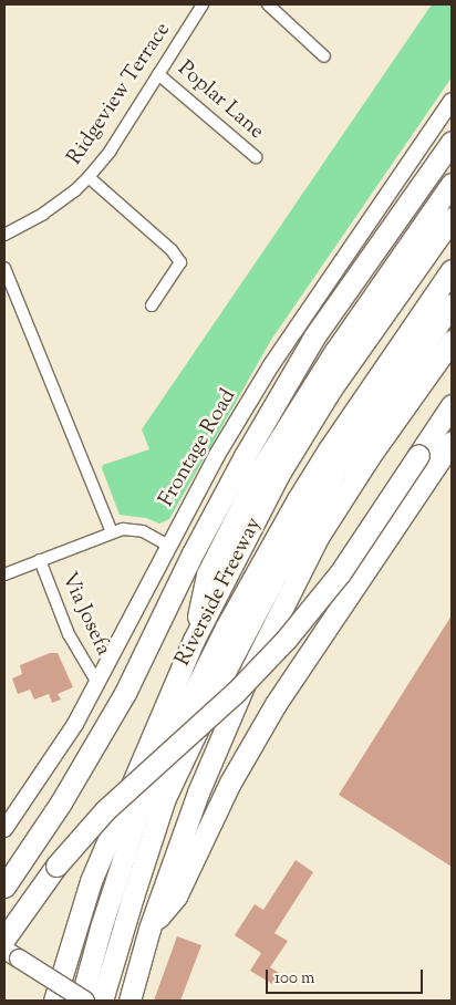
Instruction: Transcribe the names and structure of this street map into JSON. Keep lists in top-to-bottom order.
{
  "streets": {
    "highway": ["Riverside Freeway"],
    "main road": ["Frontage Road"],
    "street": ["Ridgeview Terrace", "Poplar Lane", "Via Josefa"]
  },
  "crossings": [
    ["Ridgeview Terrace", "Poplar Lane"],
    ["Frontage Road", "Via Josefa"]
  ],
  "scale_bar": "100 m"
}
